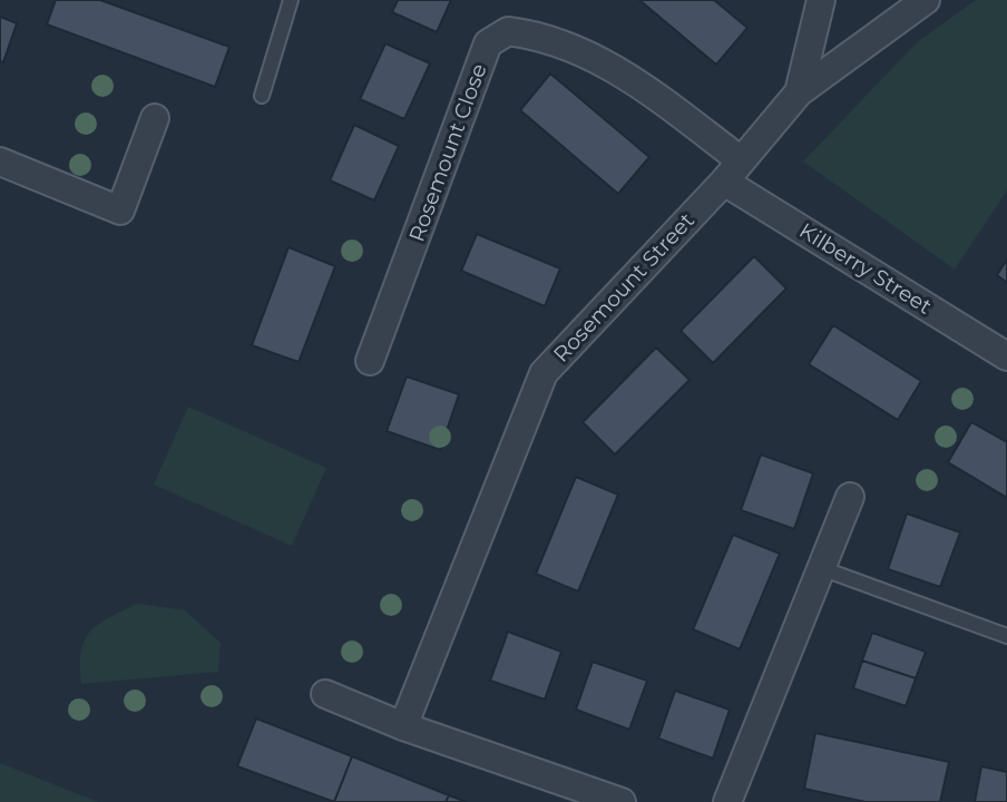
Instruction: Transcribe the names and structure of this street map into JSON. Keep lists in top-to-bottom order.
{
  "streets": {
    "street": ["Rosemount Close", "Kilberry Street", "Rosemount Street"]
  },
  "crossings": [
    ["Rosemount Close", "Kilberry Street"],
    ["Rosemount Close", "Rosemount Street"],
    ["Kilberry Street", "Rosemount Street"]
  ]
}
